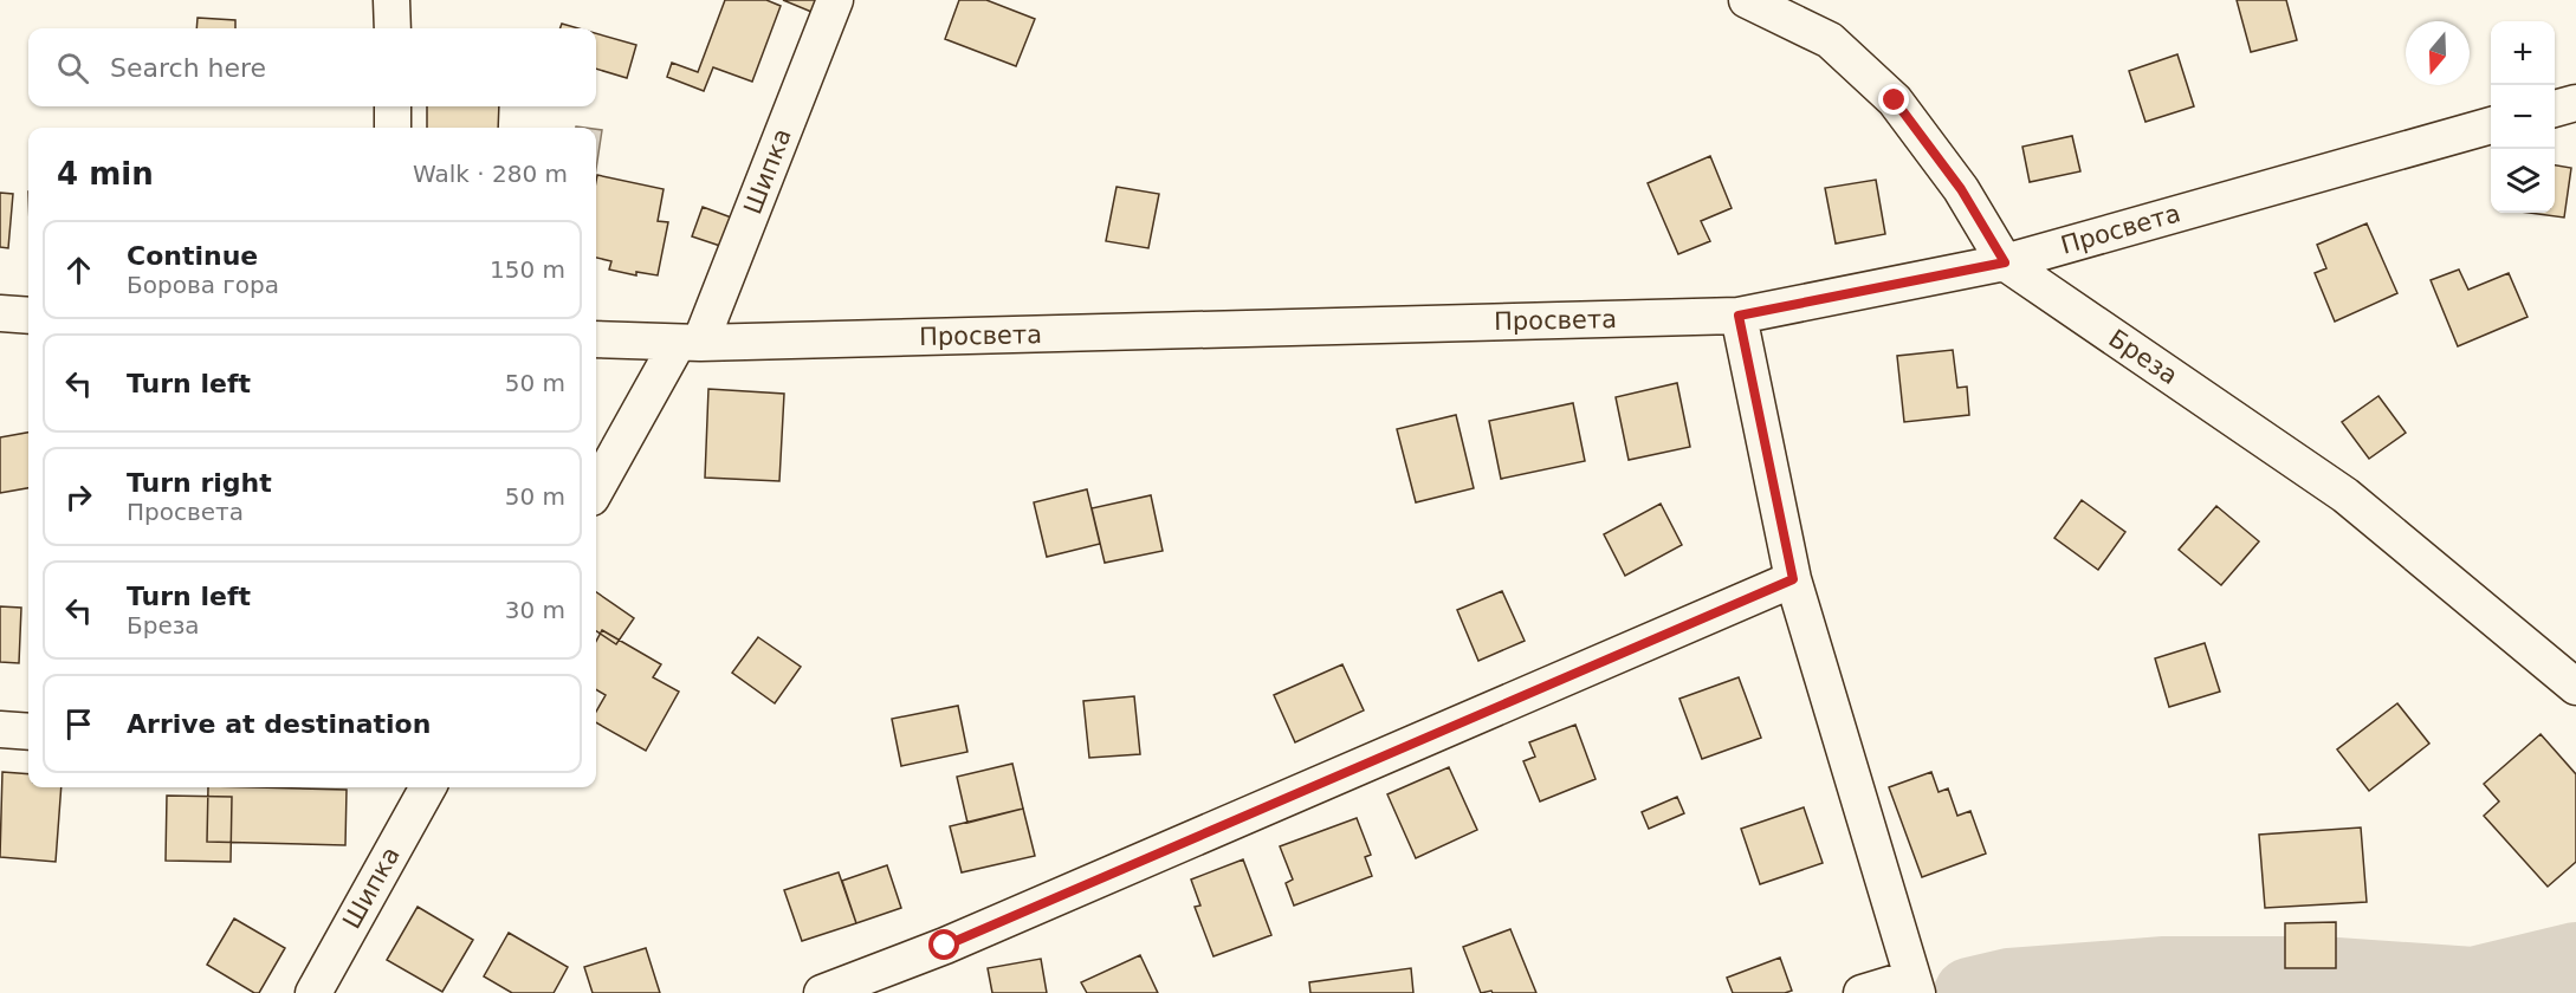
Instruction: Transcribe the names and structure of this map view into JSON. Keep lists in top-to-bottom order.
{
  "streets": {
    "street": ["Шипка", "Просвета", "Бреза"]
  },
  "crossings": [
    ["Шипка", "Просвета"],
    ["Просвета", "Бреза"]
  ],
  "north": "bottom",
  "page": {
    "map_buttons": ["+", "−"],
    "search": "Search here",
    "heading": ["4 min", "Walk · 280 m"],
    "list": [
      ["Continue", "Борова гора", "150 m"],
      ["Turn left", "50 m"],
      ["Turn right", "Просвета", "50 m"],
      ["Turn left", "Бреза", "30 m"],
      "Arrive at destination"
    ]
  }
}
